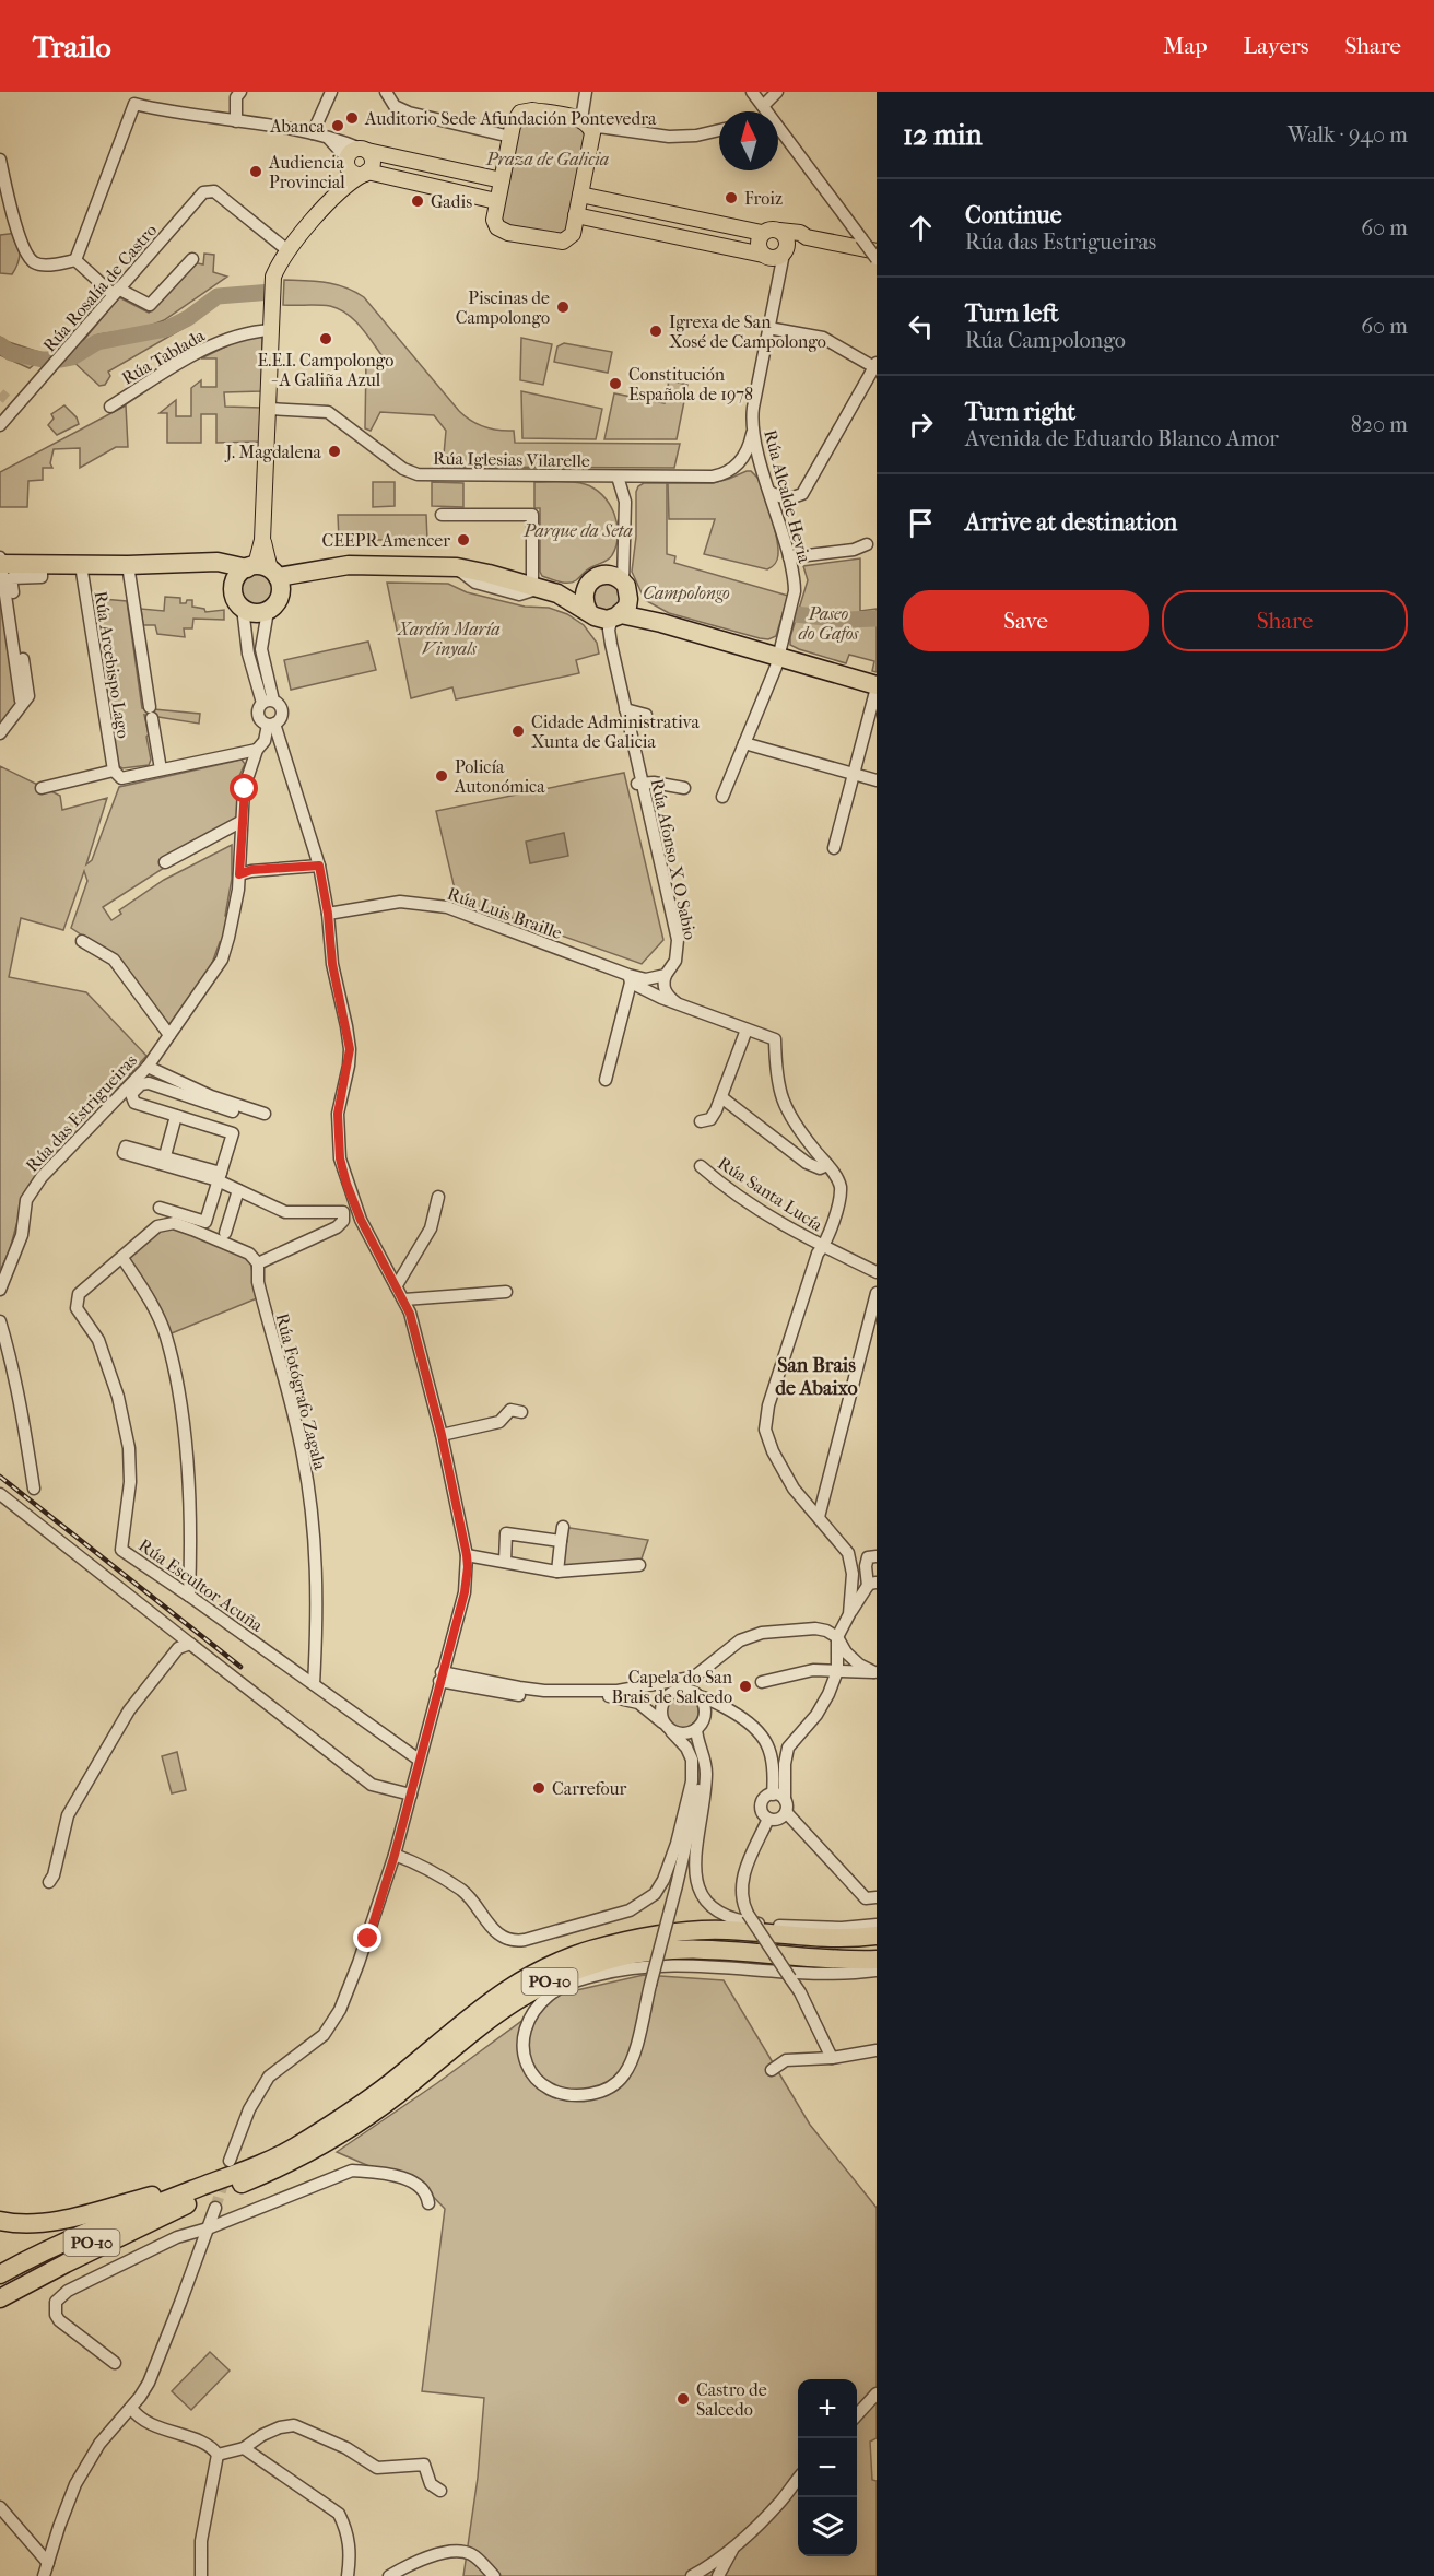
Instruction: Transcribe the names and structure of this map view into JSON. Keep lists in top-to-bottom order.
{
  "streets": {
    "highway": ["PO-10"],
    "street": [
      "Rúa Rosalía de Castro",
      "Rúa Tablada",
      "Rúa Iglesias Vilarelle",
      "Rúa Alcalde Hevia",
      "Rúa Arcebispo Lago",
      "Rúa Afonso X O Sabio",
      "Rúa Luis Braille",
      "Rúa das Estrigueiras",
      "Rúa Santa Lucía",
      "Rúa Fotógrafo Zagala",
      "Rúa Escultor Acuña"
    ]
  },
  "crossings": [
    ["Rúa Fotógrafo Zagala", "Rúa Escultor Acuña"]
  ],
  "districts": ["San Brais de Abaixo"],
  "parks": [
    "Praza de Galicia",
    "Parque da Seta",
    "Campolongo",
    "Paseo do Gafos",
    "Xardín María Vinyals"
  ],
  "places": [
    "Auditorio Sede Afundación Pontevedra",
    "Abanca",
    "Audiencia Provincial",
    "Froiz",
    "Gadis",
    "Piscinas de Campolongo",
    "Igrexa de San Xosé de Campolongo",
    "E.E.I. Campolongo - A Galiña Azul",
    "Constitución Española de 1978",
    "J. Magdalena",
    "CEEPR Amencer",
    "Cidade Administrativa Xunta de Galicia",
    "Policía Autonómica",
    "Capela do San Brais de Salcedo",
    "Carrefour",
    "Castro de Salcedo"
  ],
  "north": "top",
  "page": {
    "header": "Trailo",
    "nav": ["Map", "Layers", "Share"],
    "heading": ["12 min", "Walk · 940 m"],
    "list": [
      ["Continue", "Rúa das Estrigueiras", "60 m"],
      ["Turn left", "Rúa Campolongo", "60 m"],
      ["Turn right", "Avenida de Eduardo Blanco Amor", "820 m"],
      "Arrive at destination"
    ],
    "buttons": ["Save", "Share"],
    "map_buttons": ["+", "−"]
  }
}
